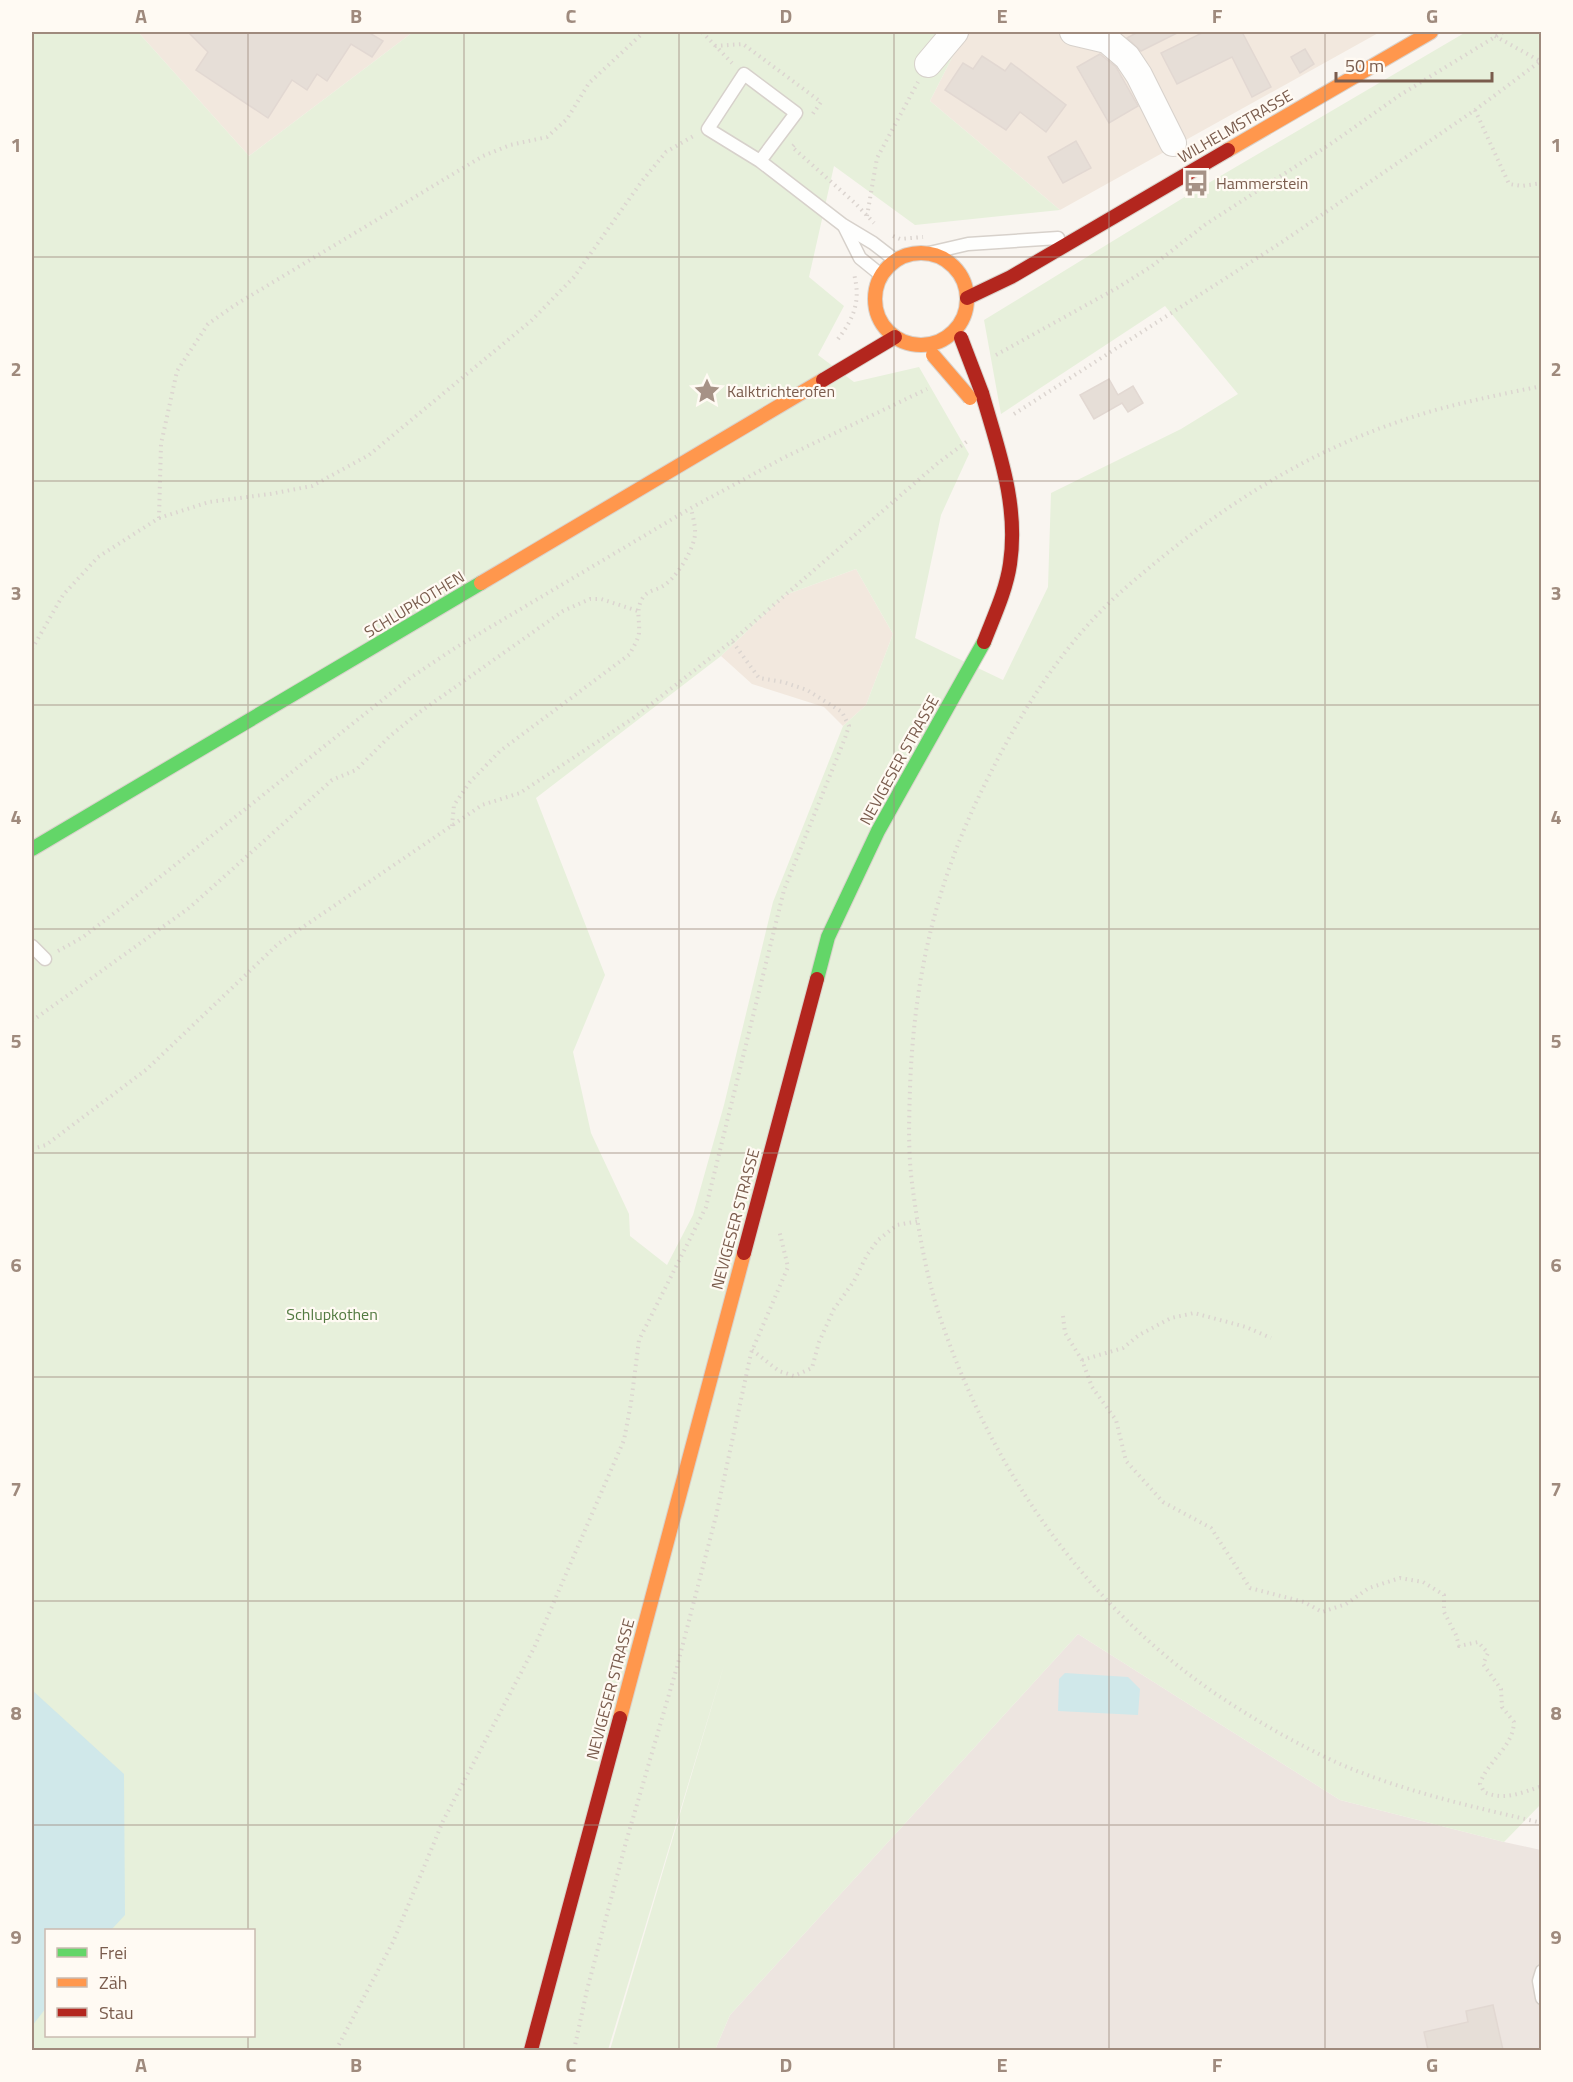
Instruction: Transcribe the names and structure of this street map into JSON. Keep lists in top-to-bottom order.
{
  "streets": {
    "main road": ["WILHELMSTRASSE", "SCHLUPKOTHEN", "NEVIGESER STRASSE"]
  },
  "crossings": [
    ["WILHELMSTRASSE", "SCHLUPKOTHEN"],
    ["WILHELMSTRASSE", "NEVIGESER STRASSE"],
    ["SCHLUPKOTHEN", "NEVIGESER STRASSE"]
  ],
  "parks": ["Schlupkothen"],
  "places": {
    "bus stop": ["Hammerstein"],
    "place": ["Kalktrichterofen"]
  },
  "legend": ["Frei", "Zäh", "Stau"],
  "scale_bar": "50 m",
  "grid": {
    "columns": [
      "A",
      "B",
      "C",
      "D",
      "E",
      "F",
      "G"
    ],
    "rows": [
      "1",
      "2",
      "3",
      "4",
      "5",
      "6",
      "7",
      "8",
      "9"
    ]
  }
}
